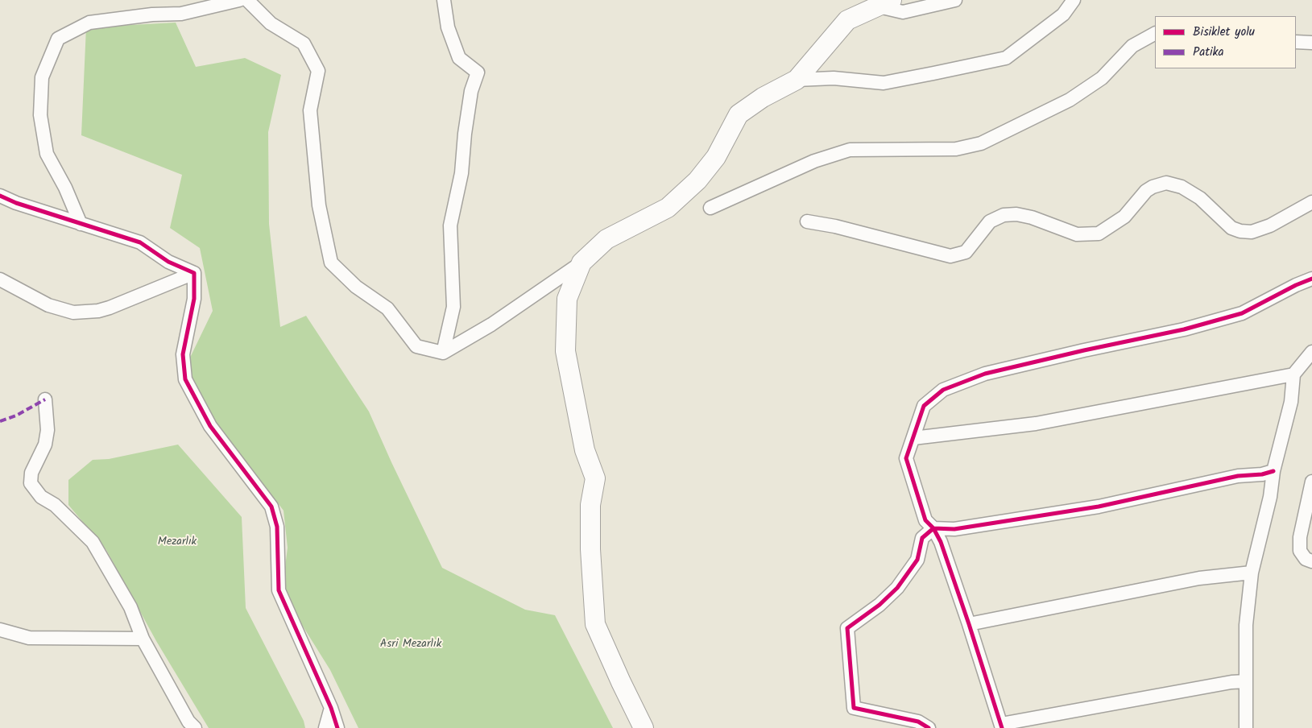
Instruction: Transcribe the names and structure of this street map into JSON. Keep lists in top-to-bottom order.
{
  "parks": ["Mezarlık", "Asri Mezarlık"],
  "legend": ["Bisiklet yolu", "Patika"]
}
